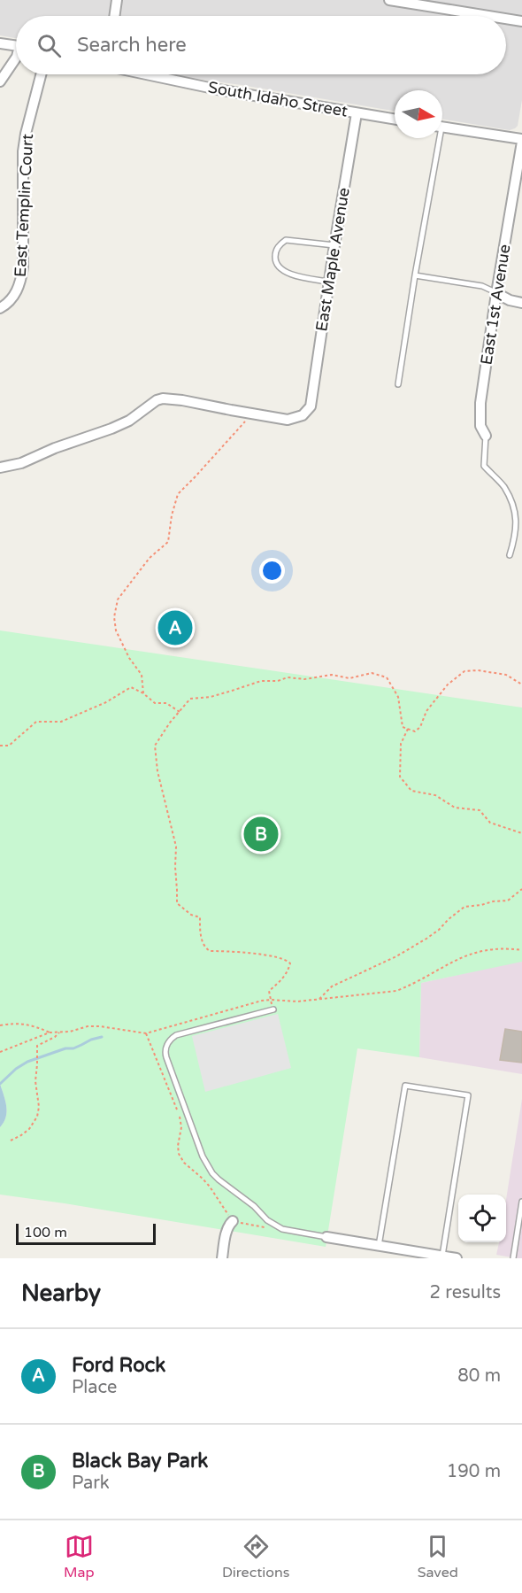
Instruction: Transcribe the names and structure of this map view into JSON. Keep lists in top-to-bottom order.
{
  "streets": {
    "street": [
      "South Idaho Street",
      "East Templin Court",
      "East Maple Avenue",
      "East 1st Avenue"
    ]
  },
  "crossings": [
    ["South Idaho Street", "East Maple Avenue"]
  ],
  "scale_bar": "100 m",
  "north": "right",
  "page": {
    "search": "Search here",
    "pins": ["A", "B"],
    "scale": "100 m",
    "heading": ["Nearby", "2 results"],
    "list": [
      {
        "mark": "A",
        "name": "Ford Rock",
        "note": "Place",
        "value": "80 m"
      },
      {
        "mark": "B",
        "name": "Black Bay Park",
        "note": "Park",
        "value": "190 m"
      }
    ],
    "nav": ["Map", "Directions", "Saved"]
  }
}
